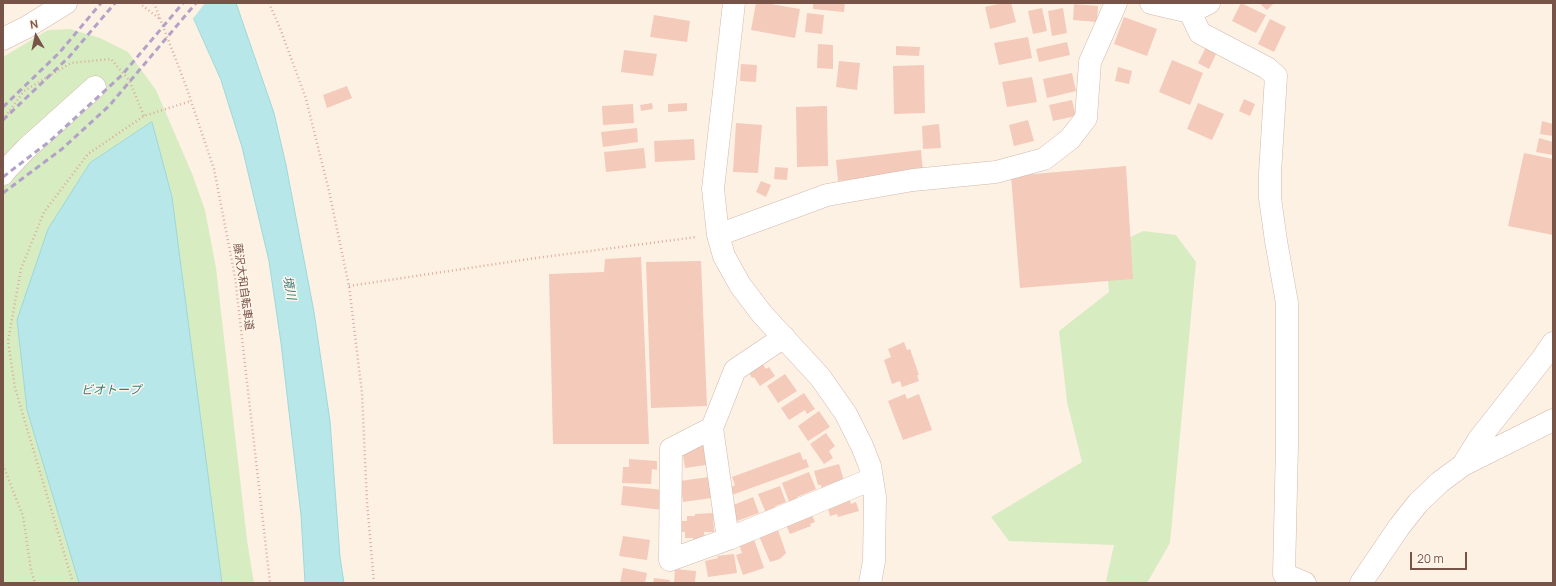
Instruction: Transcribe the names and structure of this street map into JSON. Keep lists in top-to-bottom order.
{
  "streets": {
    "path": ["藤沢大和自転車道"]
  },
  "water": ["境川", "ビオトープ"],
  "scale_bar": "20 m",
  "north": "top"
}
